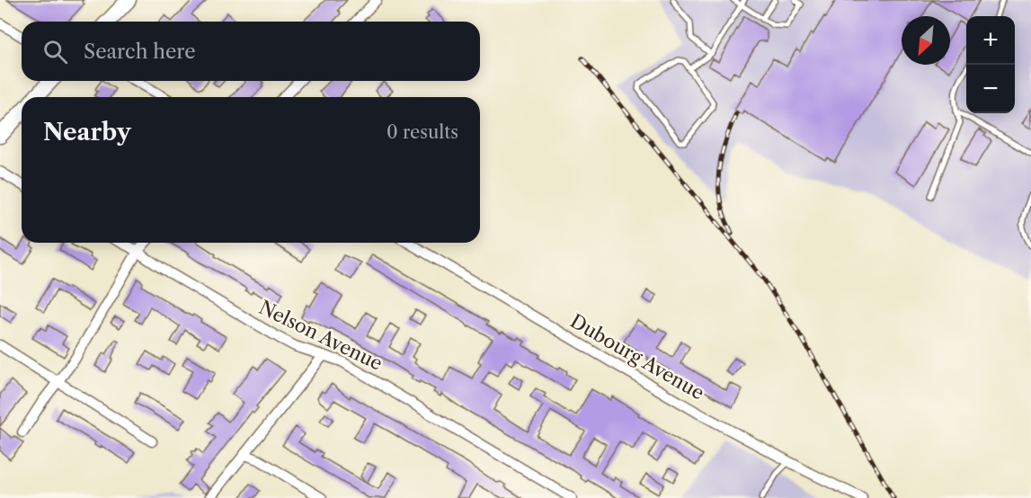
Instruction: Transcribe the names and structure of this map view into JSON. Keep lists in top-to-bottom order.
{
  "streets": {
    "street": ["Nelson Avenue", "Dubourg Avenue"]
  },
  "north": "bottom left",
  "page": {
    "map_buttons": ["+", "−"],
    "search": "Search here",
    "heading": ["Nearby", "0 results"]
  }
}
